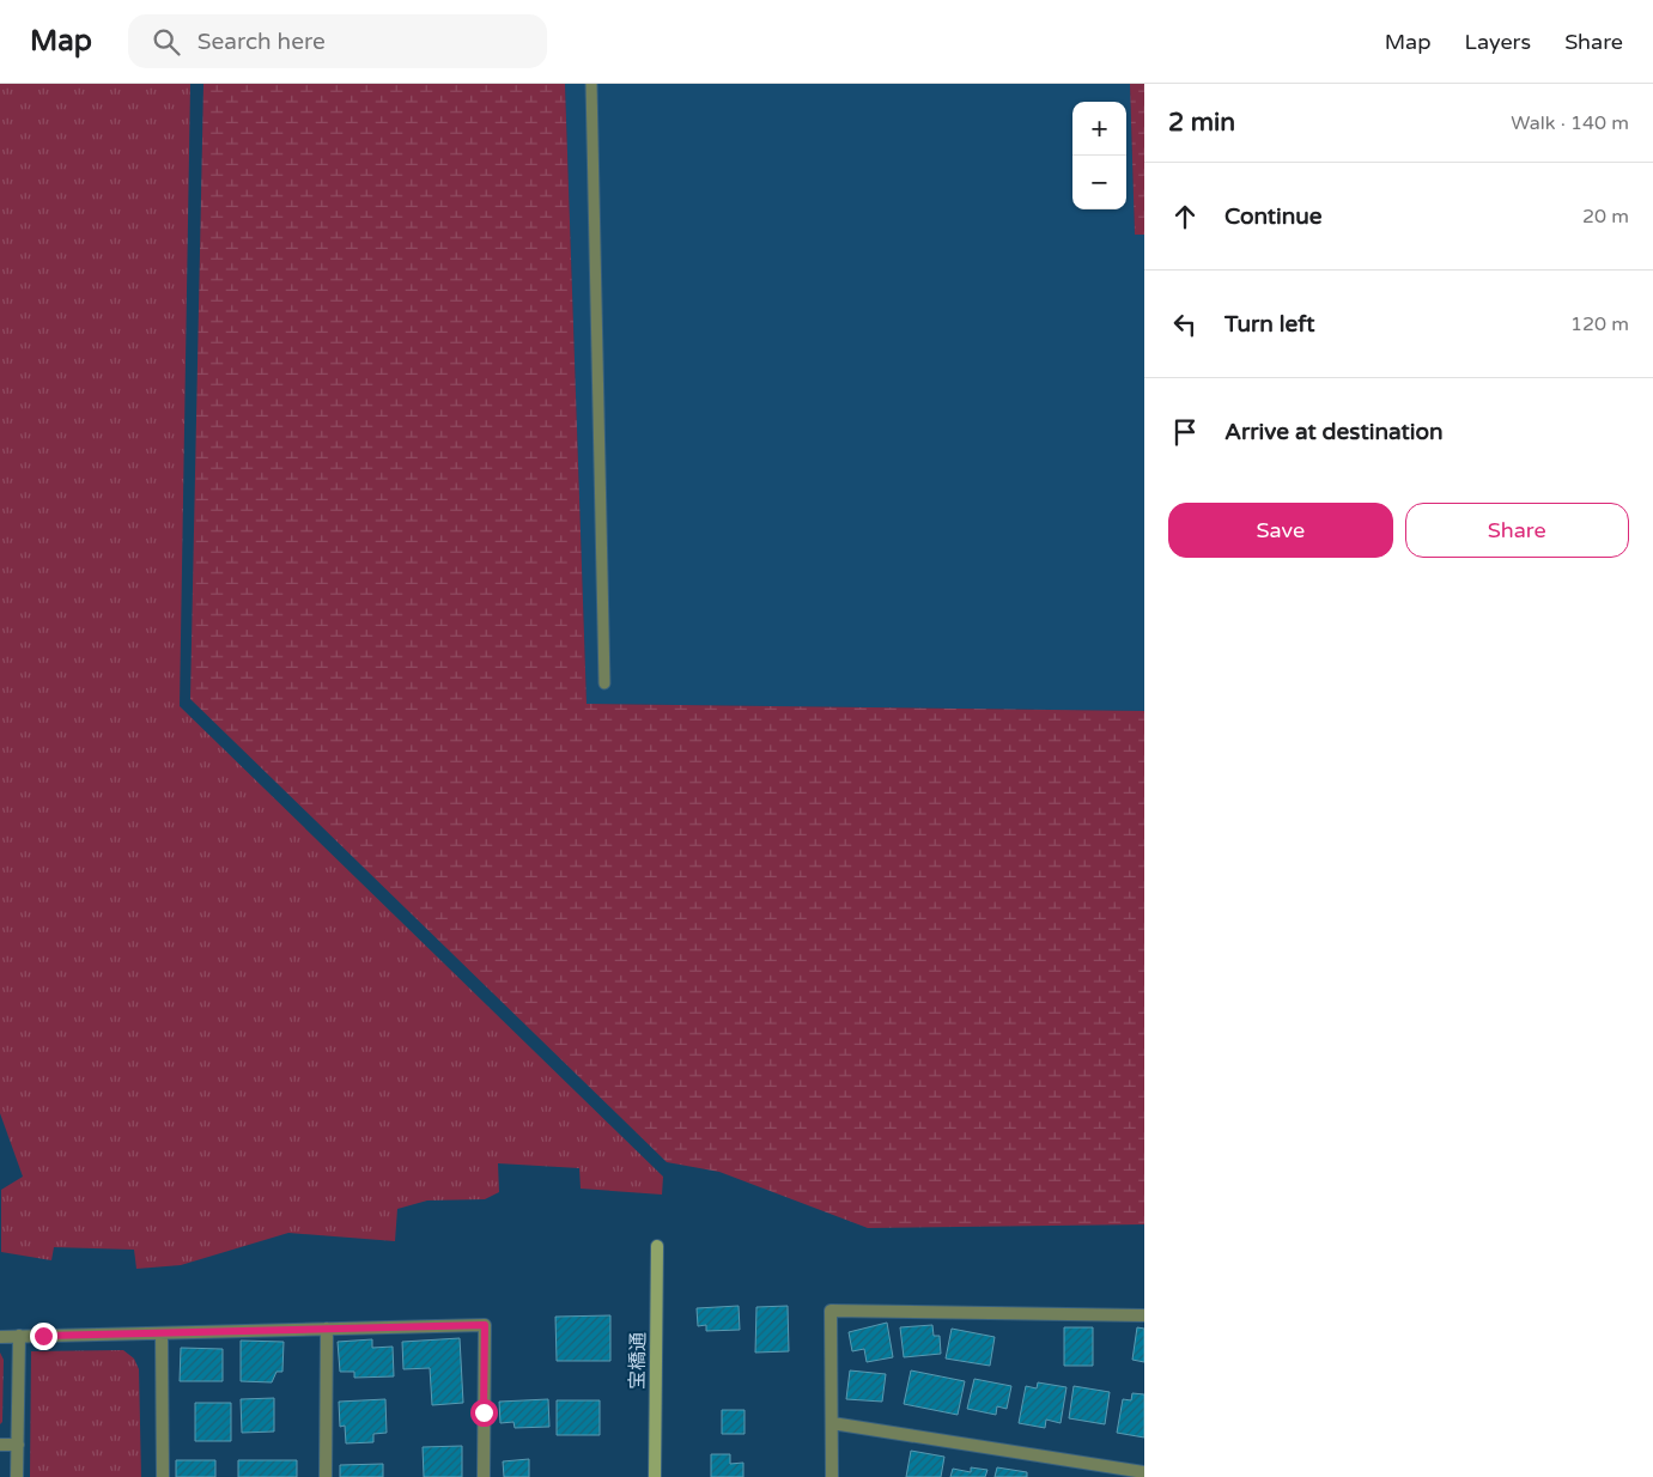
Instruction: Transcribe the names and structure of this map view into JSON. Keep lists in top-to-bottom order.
{
  "streets": {
    "street": ["宝橋通"]
  },
  "page": {
    "header": "Map",
    "search": "Search here",
    "nav": ["Map", "Layers", "Share"],
    "heading": ["2 min", "Walk · 140 m"],
    "map_buttons": ["+", "−"],
    "list": [
      ["Continue", "20 m"],
      ["Turn left", "120 m"],
      "Arrive at destination"
    ],
    "buttons": ["Save", "Share"]
  }
}
